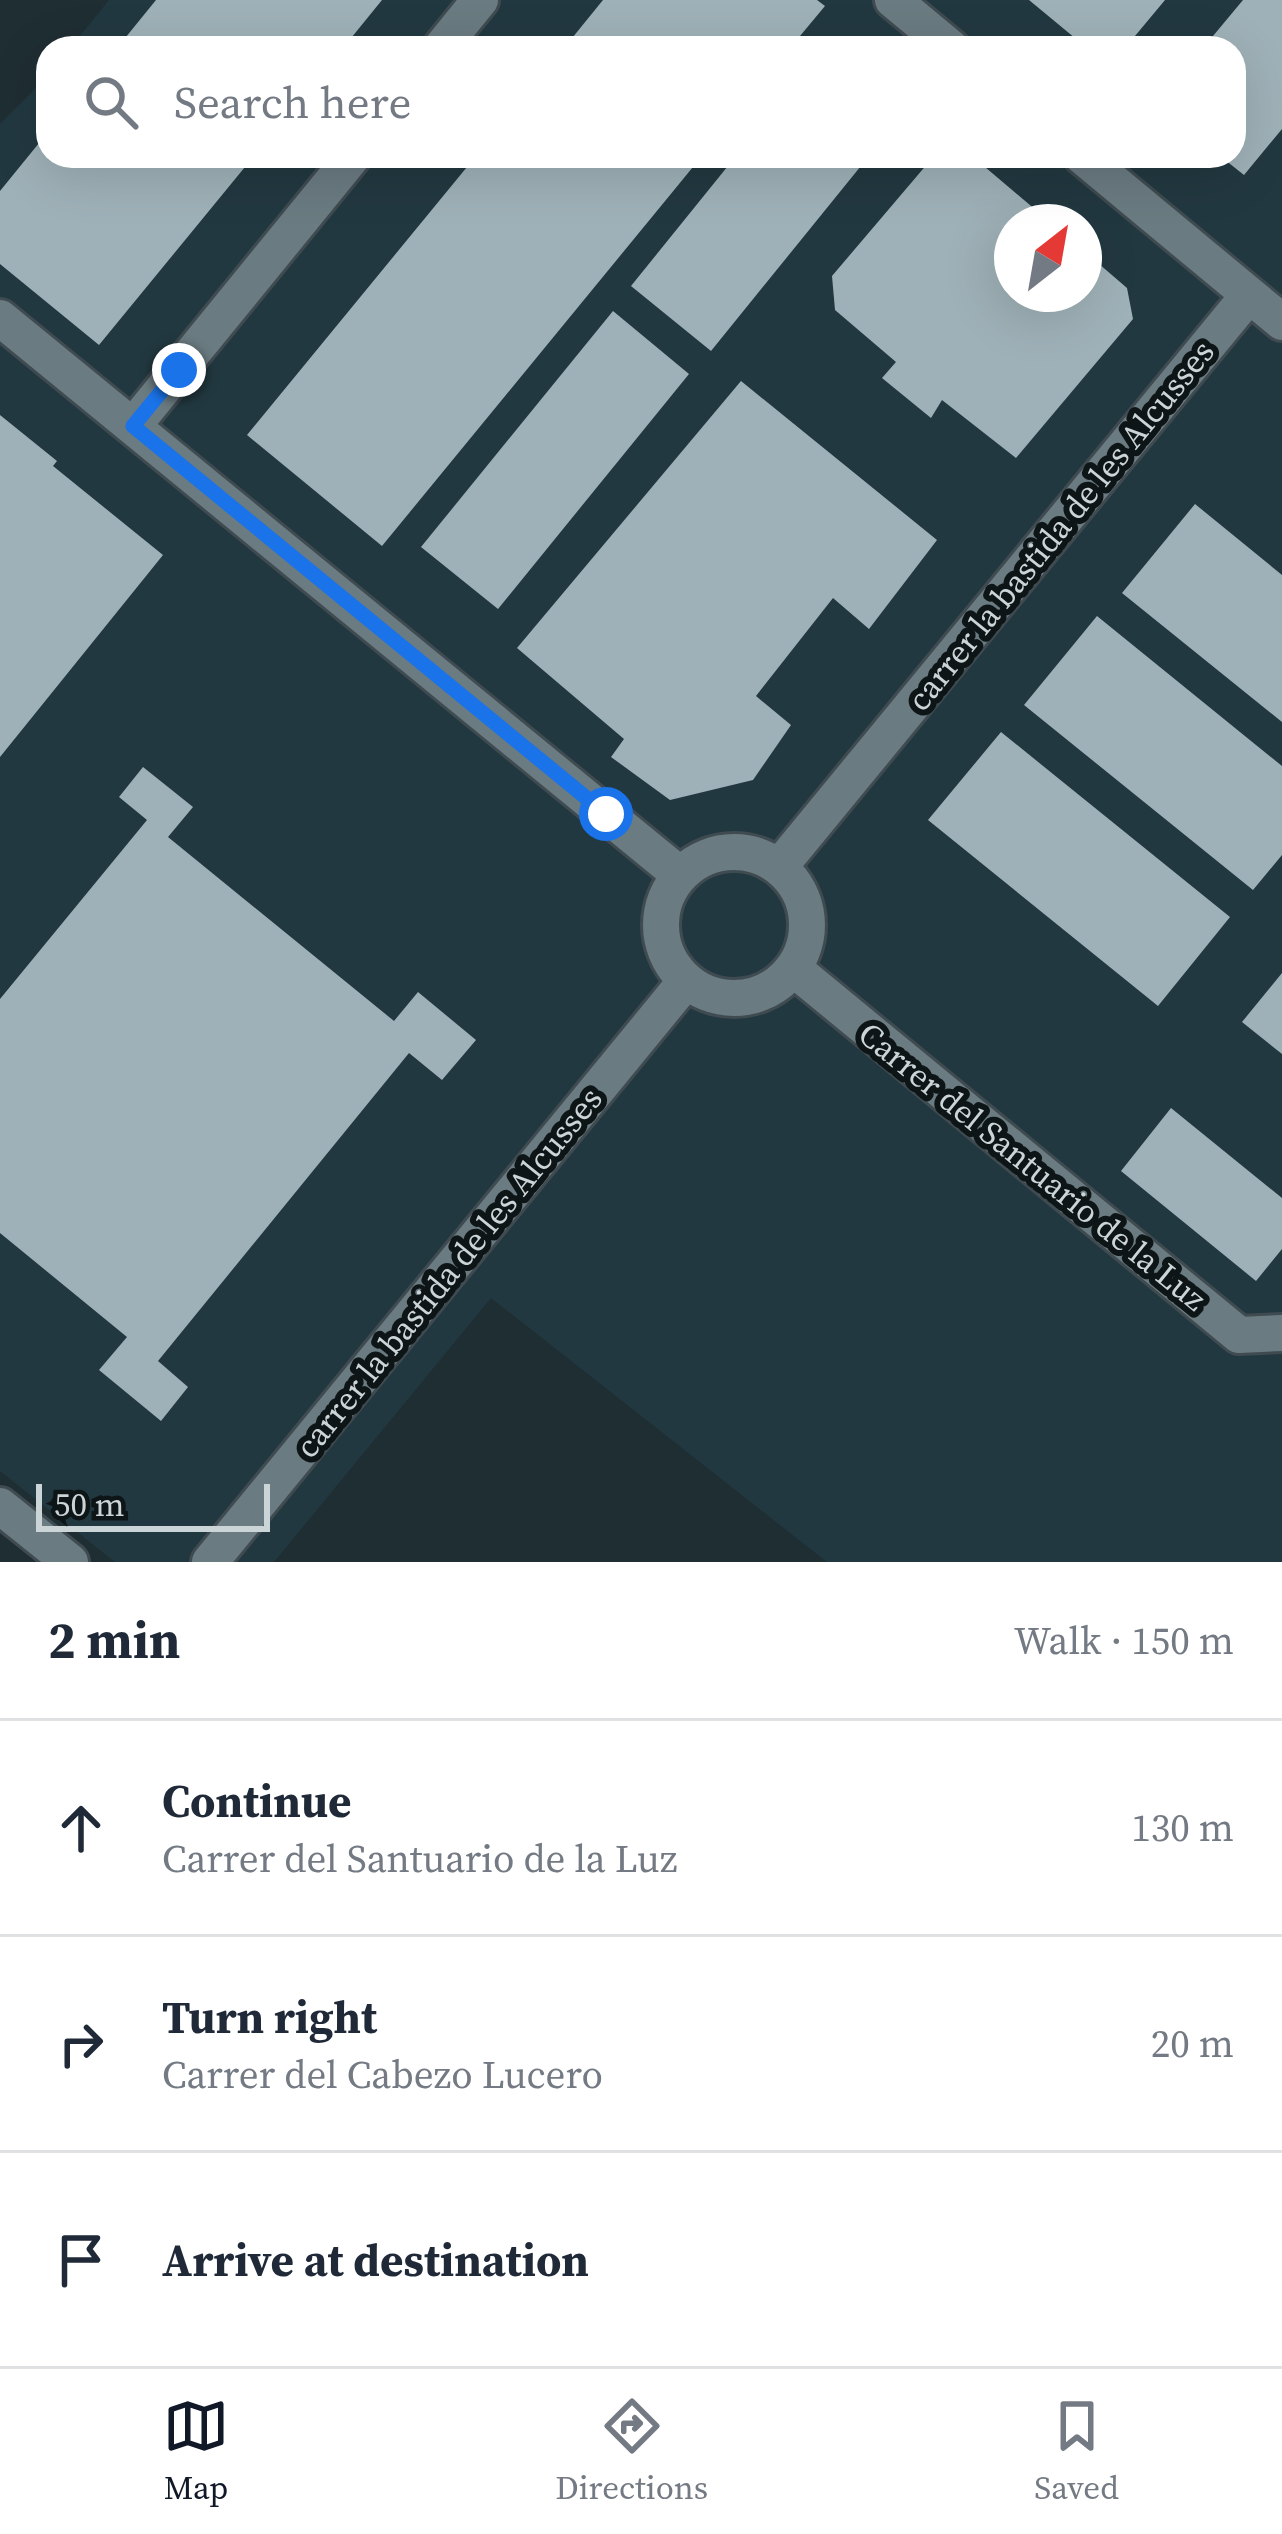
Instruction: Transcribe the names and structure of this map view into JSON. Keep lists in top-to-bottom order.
{
  "streets": {
    "street": ["carrer la bastida de les Alcusses", "Carrer del Santuario de la Luz"]
  },
  "crossings": [
    ["carrer la bastida de les Alcusses", "Carrer del Santuario de la Luz"]
  ],
  "scale_bar": "50 m",
  "north": "top right",
  "page": {
    "search": "Search here",
    "scale": "50 m",
    "heading": ["2 min", "Walk · 150 m"],
    "list": [
      ["Continue", "Carrer del Santuario de la Luz", "130 m"],
      ["Turn right", "Carrer del Cabezo Lucero", "20 m"],
      "Arrive at destination"
    ],
    "nav": ["Map", "Directions", "Saved"]
  }
}
